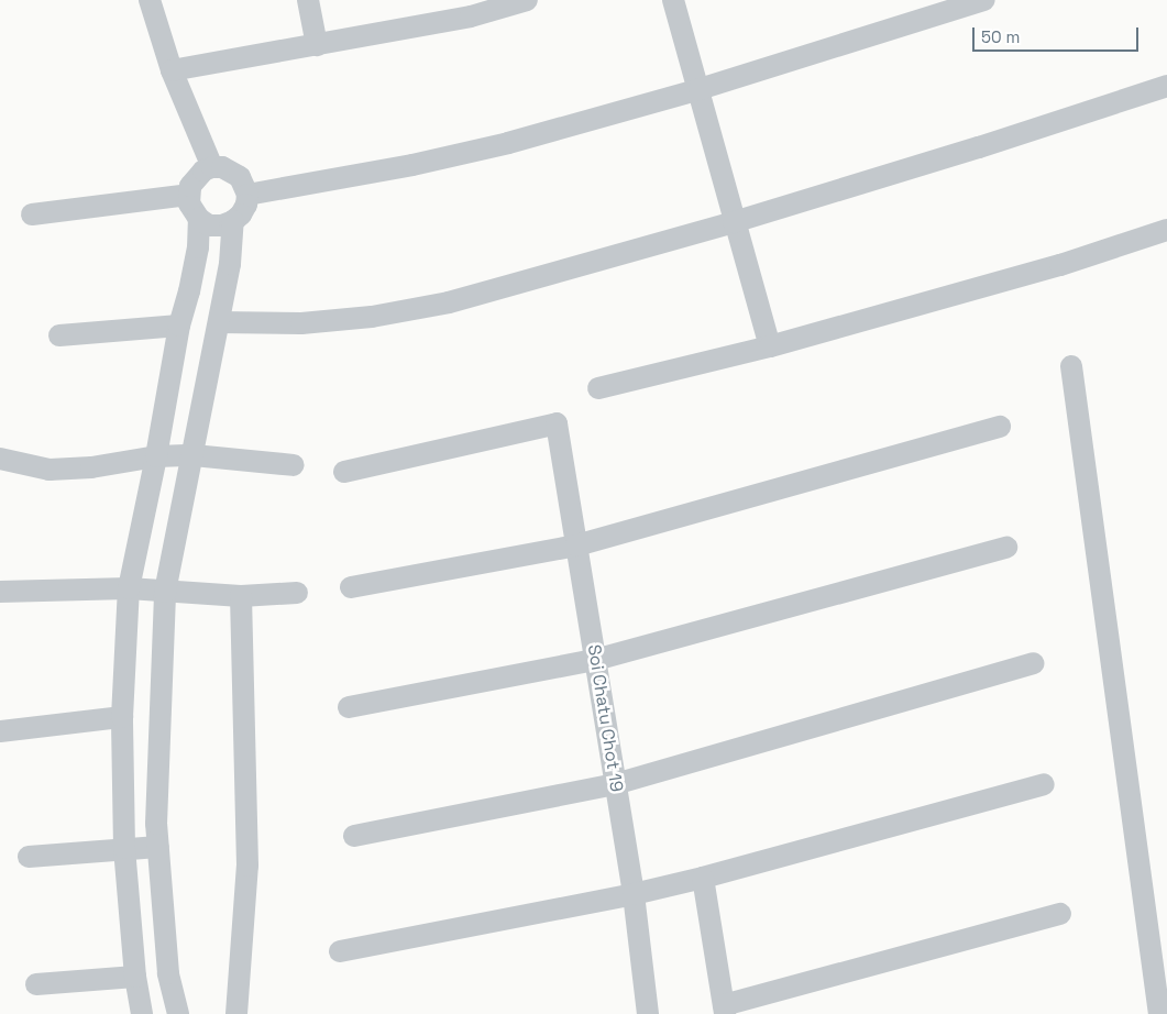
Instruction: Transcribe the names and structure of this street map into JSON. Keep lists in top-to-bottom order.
{
  "streets": {
    "street": ["Soi Chatu Chot 19"]
  },
  "scale_bar": "50 m"
}
